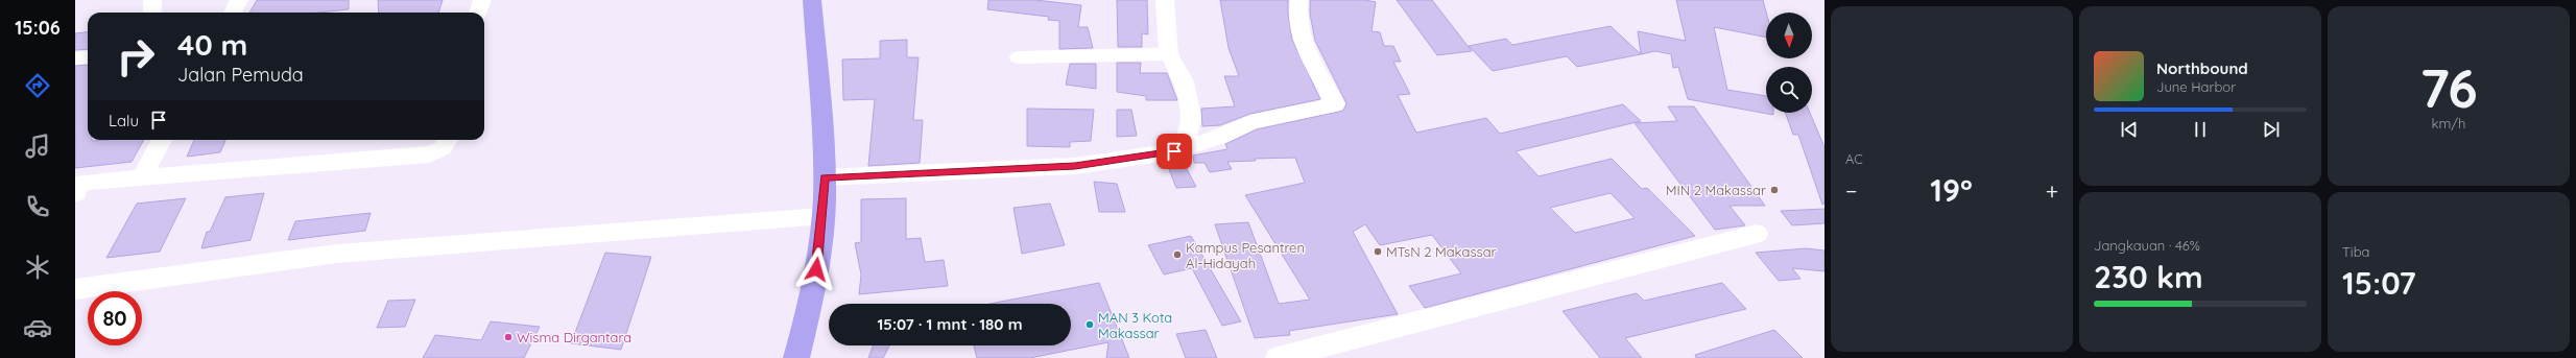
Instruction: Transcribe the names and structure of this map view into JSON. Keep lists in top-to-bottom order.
{
  "places": [
    "MIN 2 Makassar",
    "MTsN 2 Makassar",
    "Kampus Pesantren Al-Hidayah",
    "MAN 3 Kota Makassar",
    "Wisma Dirgantara"
  ],
  "north": "bottom",
  "page": {
    "tabs": "15:06",
    "tile": [
      "AC",
      ["76", "km/h"],
      ["Jangkauan · 46%", "230 km"],
      ["Tiba", "15:07"]
    ],
    "turn": ["40 m", "Jalan Pemuda"],
    "song": ["Northbound", "June Harbor"],
    "then": "Lalu",
    "heat": ["−", "19°", "+"],
    "limit": "80",
    "trip": "15:07 · 1 mnt · 180 m"
  }
}
